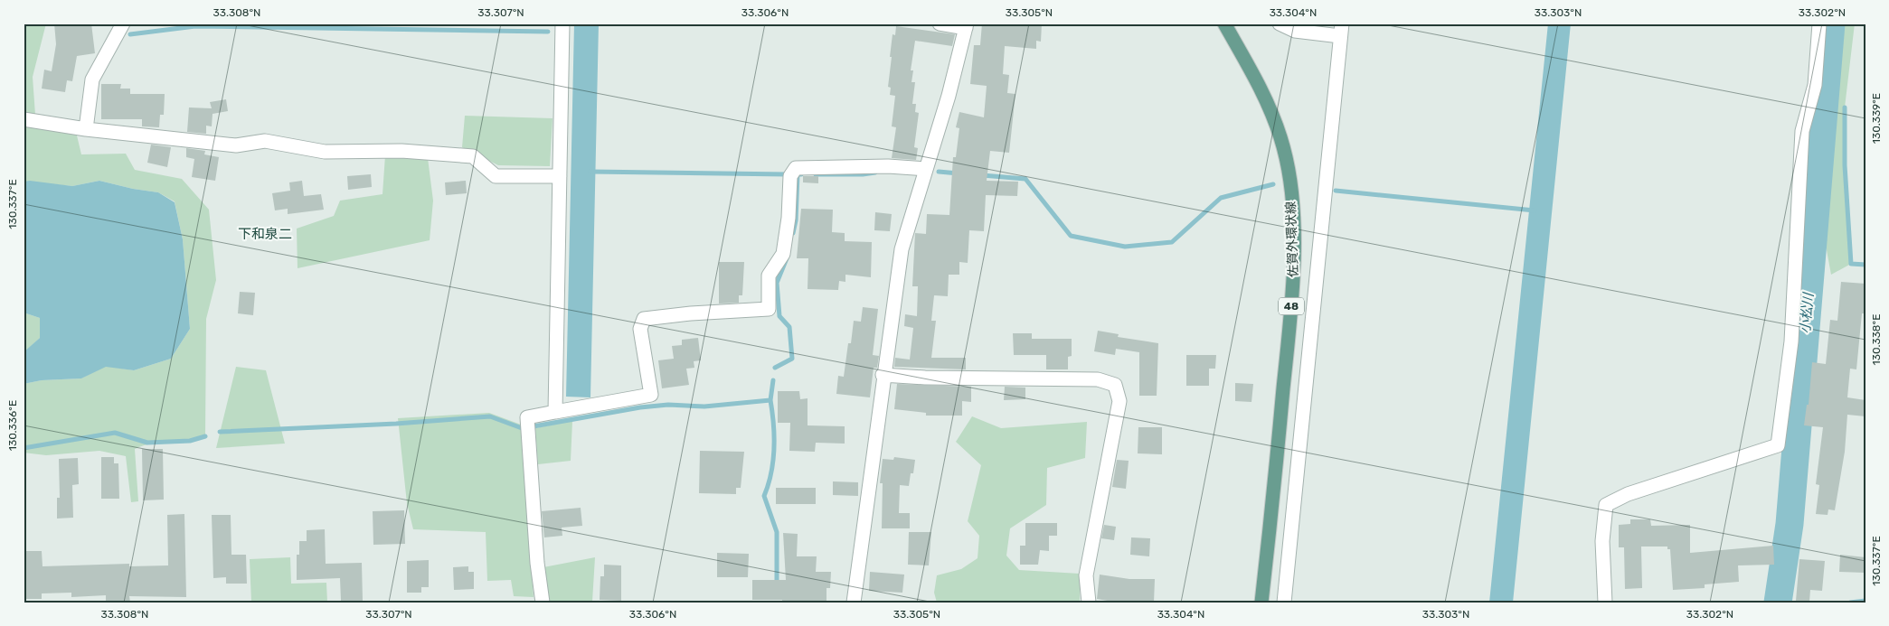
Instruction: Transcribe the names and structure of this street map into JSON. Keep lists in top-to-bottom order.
{
  "streets": {
    "main road": ["佐賀外環状線", "48"]
  },
  "districts": ["下和泉二"],
  "water": ["小松川"],
  "coordinates": [
    "33.308°N",
    "33.307°N",
    "33.306°N",
    "33.305°N",
    "33.304°N",
    "33.303°N",
    "33.302°N",
    "130.339°E",
    "130.337°E",
    "130.338°E",
    "130.336°E"
  ]
}
